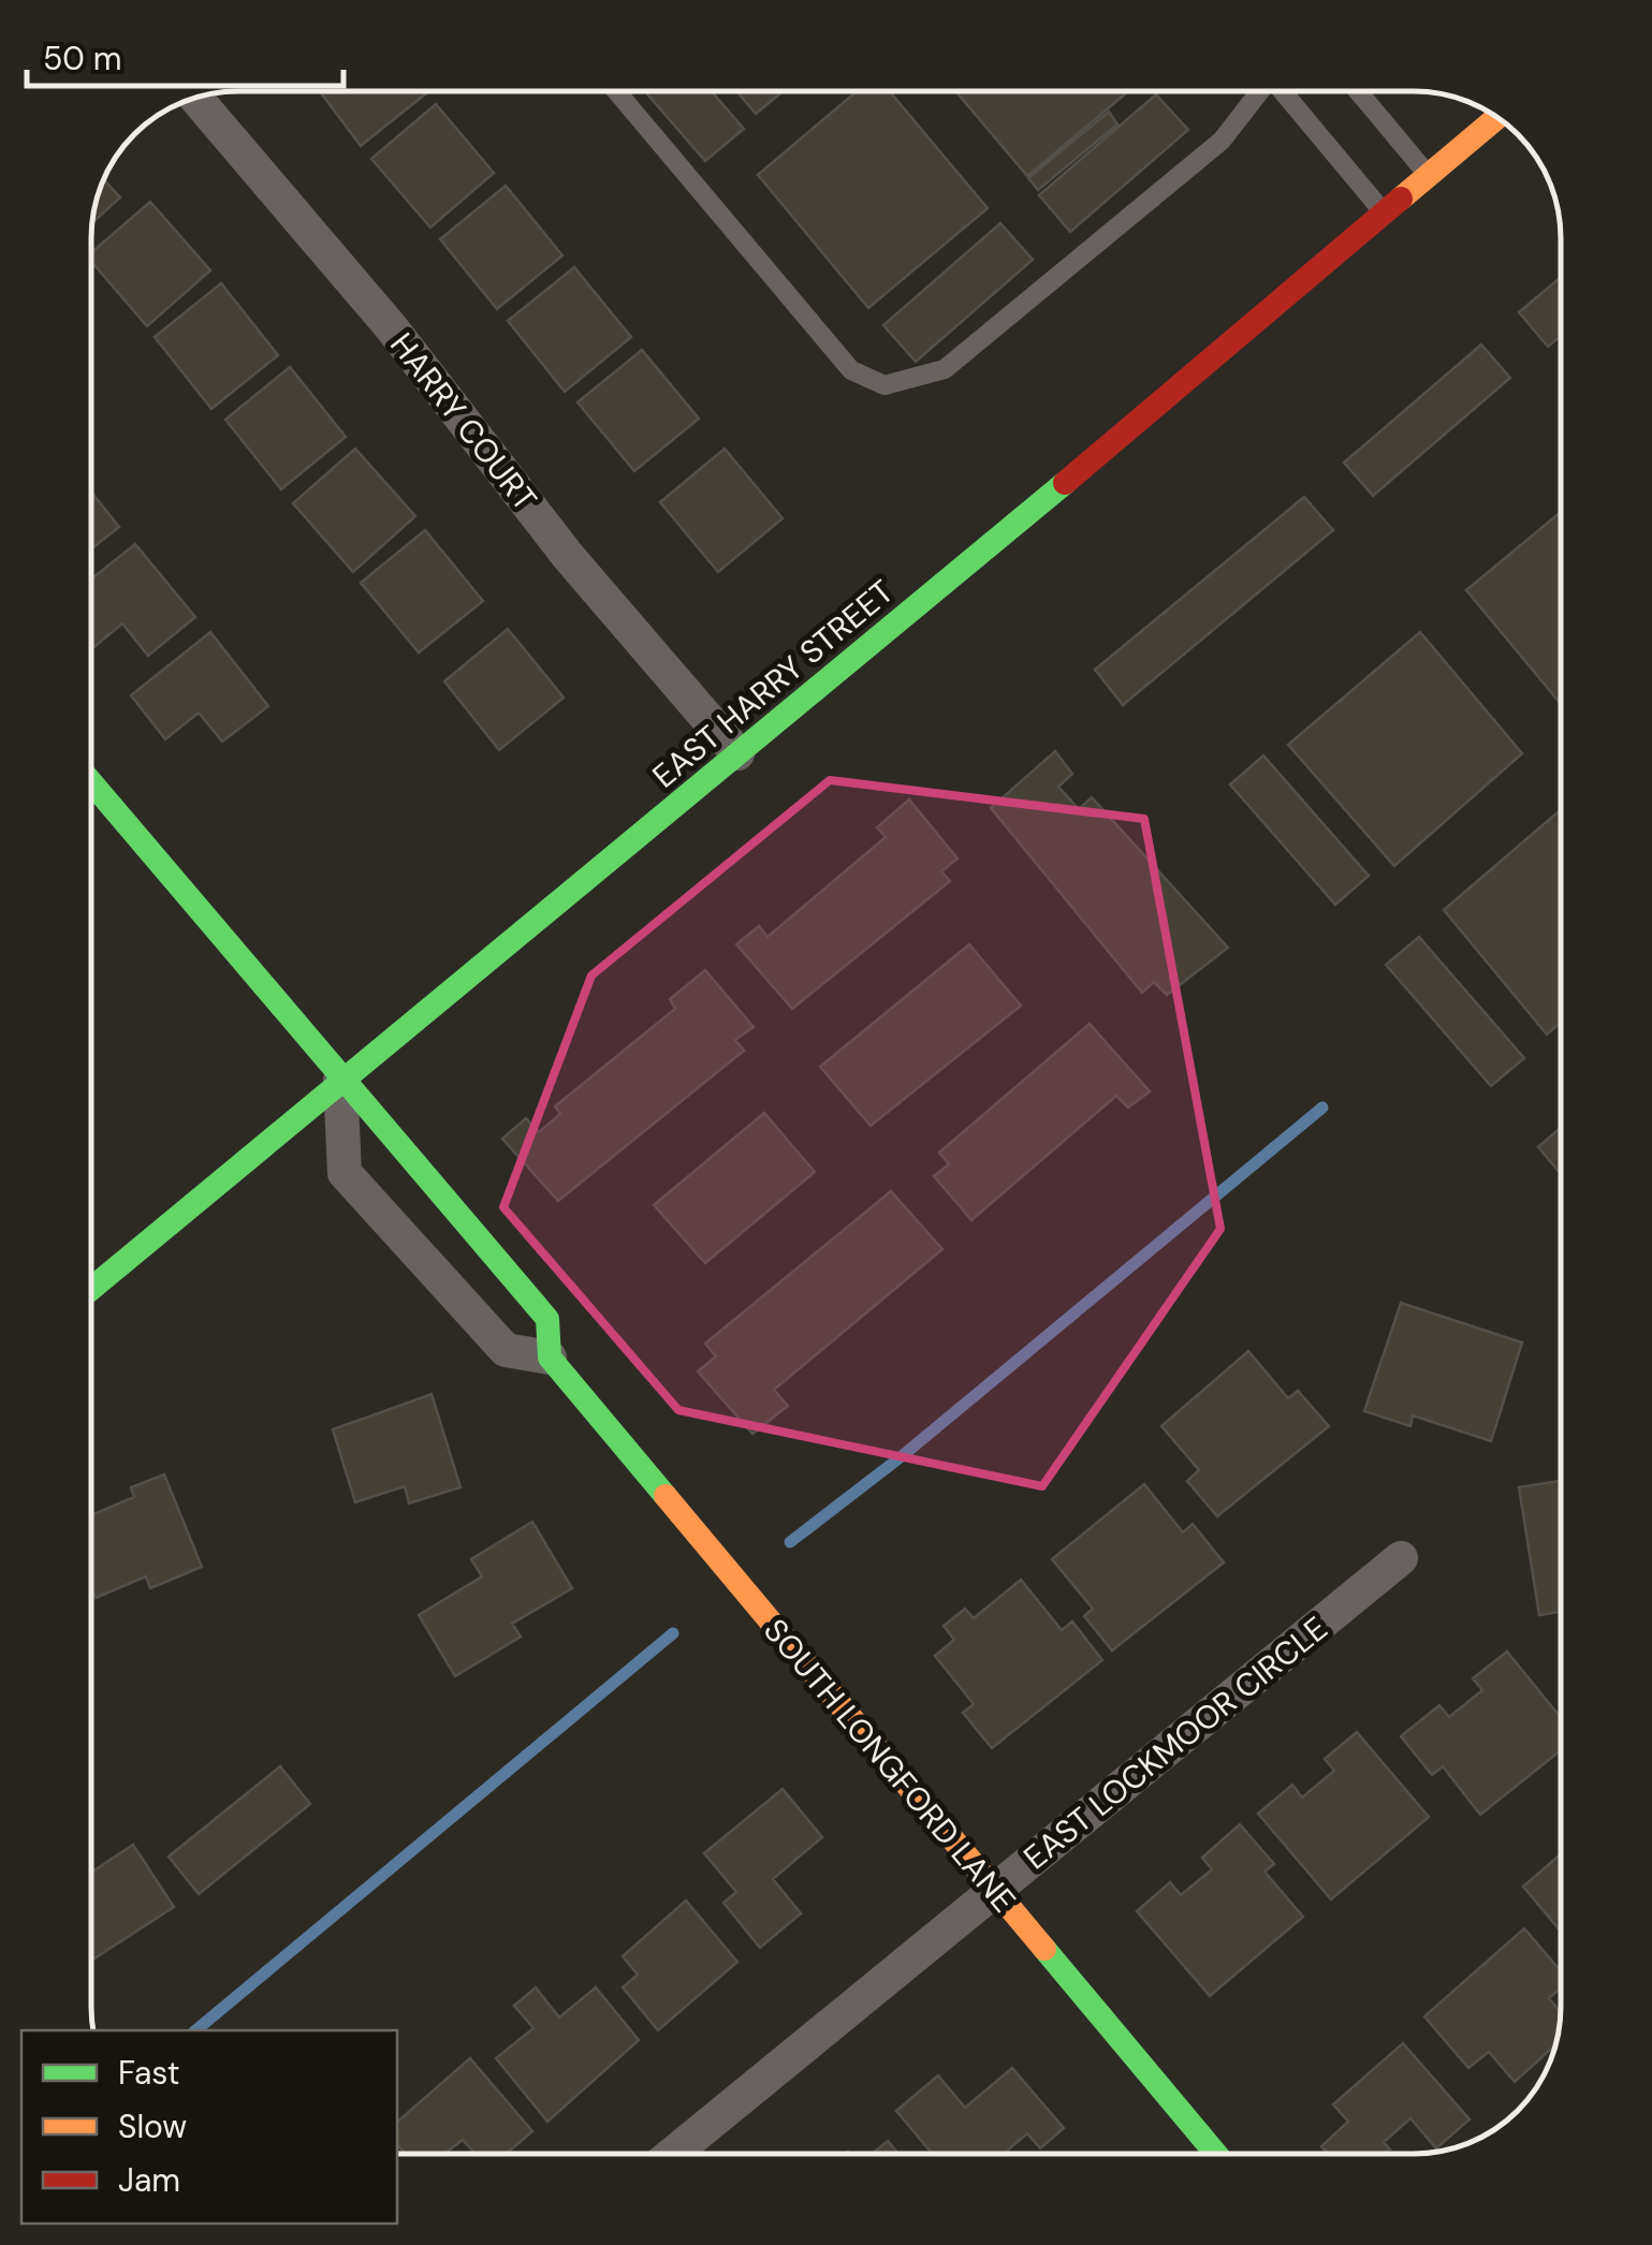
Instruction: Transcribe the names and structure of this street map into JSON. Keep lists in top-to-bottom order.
{
  "streets": {
    "main road": ["EAST HARRY STREET", "SOUTH LONGFORD LANE"],
    "street": ["HARRY COURT", "EAST LOCKMOOR CIRCLE"]
  },
  "crossings": [
    ["HARRY COURT", "EAST HARRY STREET"],
    ["EAST HARRY STREET", "SOUTH LONGFORD LANE"],
    ["EAST LOCKMOOR CIRCLE", "SOUTH LONGFORD LANE"]
  ],
  "legend": ["Fast", "Slow", "Jam"],
  "scale_bar": "50 m"
}
